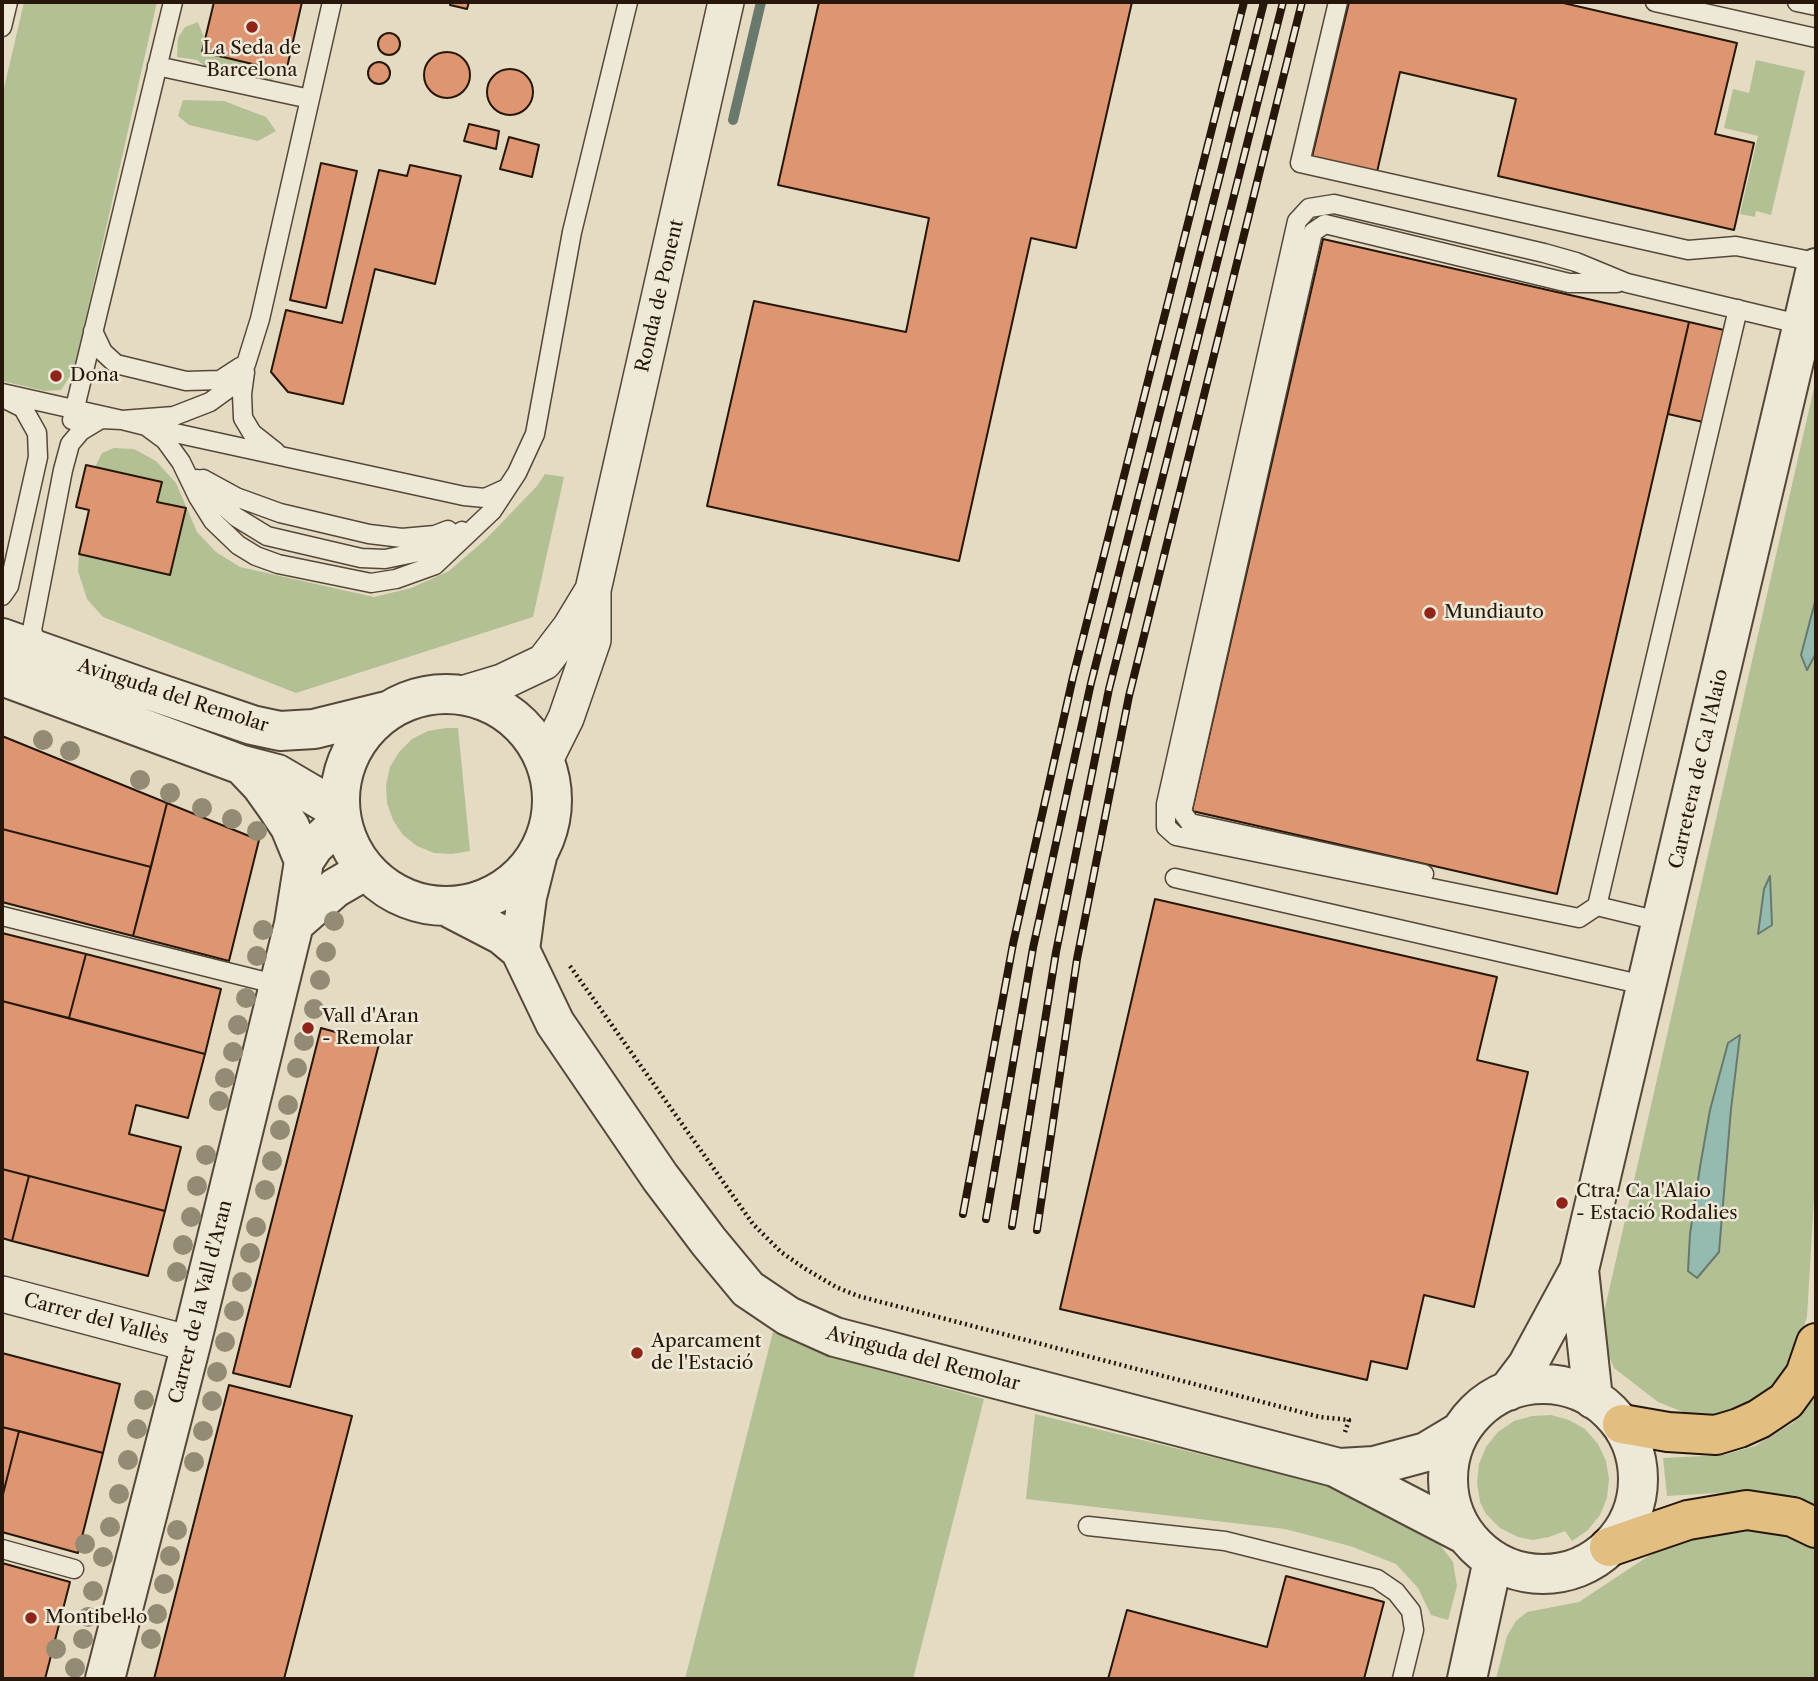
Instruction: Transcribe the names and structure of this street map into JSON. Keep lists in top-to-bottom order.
{
  "streets": {
    "street": [
      "Ronda de Ponent",
      "Avinguda del Remolar",
      "Carretera de Ca l'Alaio",
      "Carrer de la Vall d'Aran",
      "Carrer del Vallès"
    ]
  },
  "crossings": [
    ["Ronda de Ponent", "Avinguda del Remolar"],
    ["Avinguda del Remolar", "Carretera de Ca l'Alaio"],
    ["Avinguda del Remolar", "Carrer de la Vall d'Aran"],
    ["Carrer de la Vall d'Aran", "Carrer del Vallès"]
  ],
  "places": [
    "La Seda de Barcelona",
    "Dona",
    "Mundiauto",
    "Vall d'Aran - Remolar",
    "Ctra. Ca l'Alaio - Estació Rodalies",
    "Aparcament de l'Estació",
    "Montibel·lo"
  ]
}
